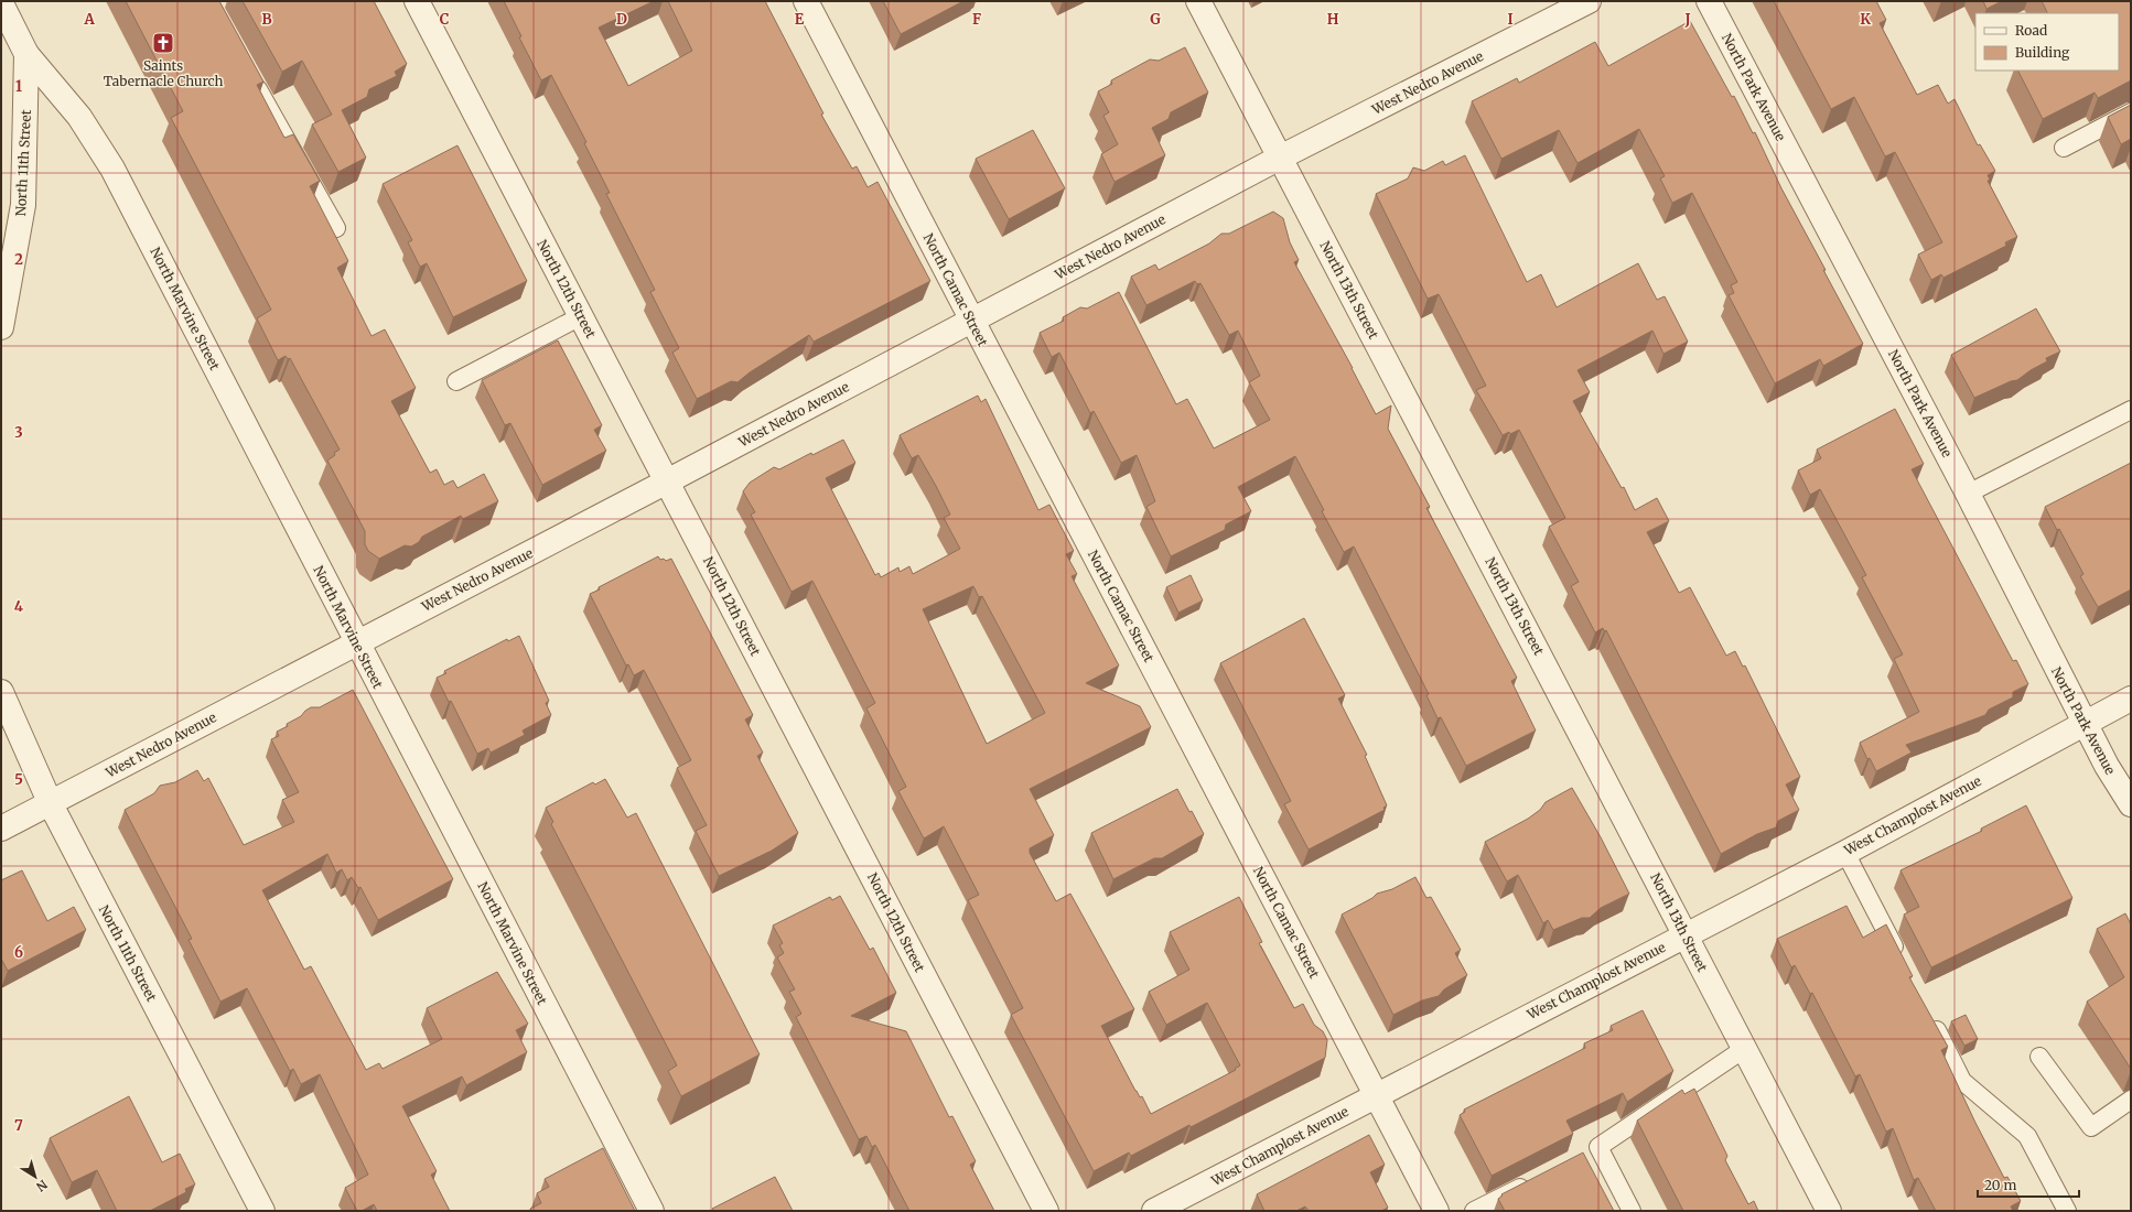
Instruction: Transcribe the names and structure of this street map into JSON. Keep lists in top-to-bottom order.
{
  "streets": {
    "street": [
      "West Nedro Avenue",
      "North Park Avenue",
      "North 11th Street",
      "North 12th Street",
      "North Camac Street",
      "North 13th Street",
      "North Marvine Street",
      "West Champlost Avenue"
    ]
  },
  "crossings": [
    ["West Nedro Avenue", "North 11th Street"],
    ["West Nedro Avenue", "North 12th Street"],
    ["West Nedro Avenue", "North Camac Street"],
    ["West Nedro Avenue", "North 13th Street"],
    ["West Nedro Avenue", "North Marvine Street"],
    ["North Park Avenue", "West Champlost Avenue"],
    ["North 11th Street", "North Marvine Street"],
    ["North Camac Street", "West Champlost Avenue"],
    ["North 13th Street", "West Champlost Avenue"]
  ],
  "places": {
    "church": ["Saints Tabernacle Church"]
  },
  "legend": ["Road", "Building"],
  "scale_bar": "20 m",
  "north": "bottom right",
  "grid": {
    "columns": [
      "A",
      "B",
      "C",
      "D",
      "E",
      "F",
      "G",
      "H",
      "I",
      "J",
      "K"
    ],
    "rows": [
      "1",
      "2",
      "3",
      "4",
      "5",
      "6",
      "7"
    ]
  }
}
